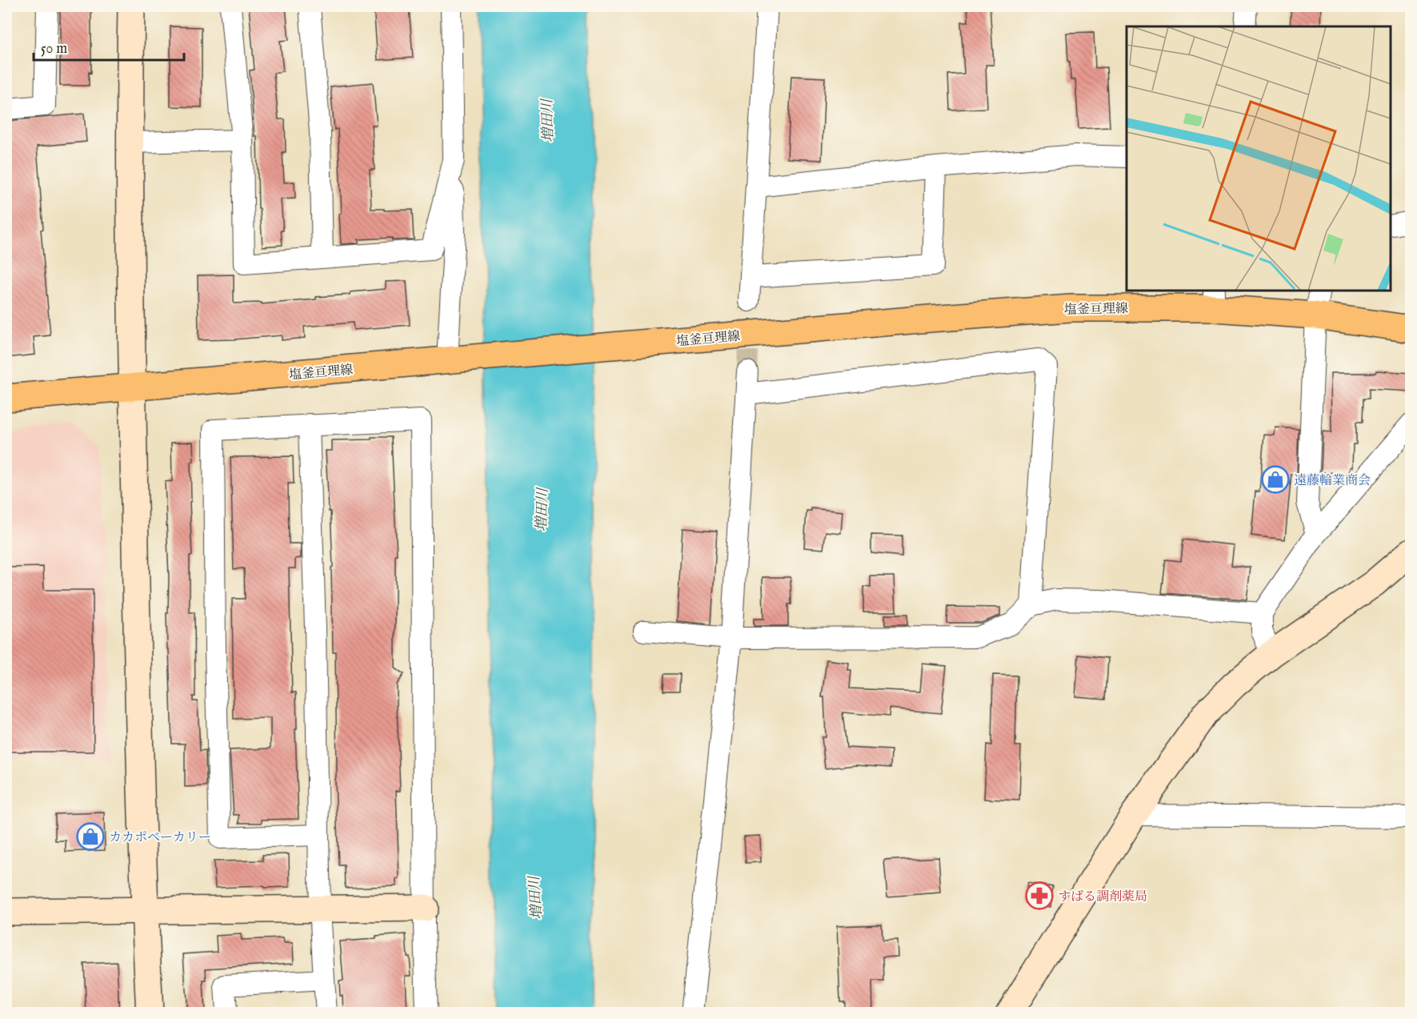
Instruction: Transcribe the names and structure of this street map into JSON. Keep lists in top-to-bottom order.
{
  "streets": {
    "main road": ["塩釜亘理線"]
  },
  "water": ["増田川"],
  "places": {
    "shop": ["遠藤輪業商会", "カカポベーカリー"],
    "pharmacy": ["すばる調剤薬局"]
  },
  "scale_bar": "50 m"
}
